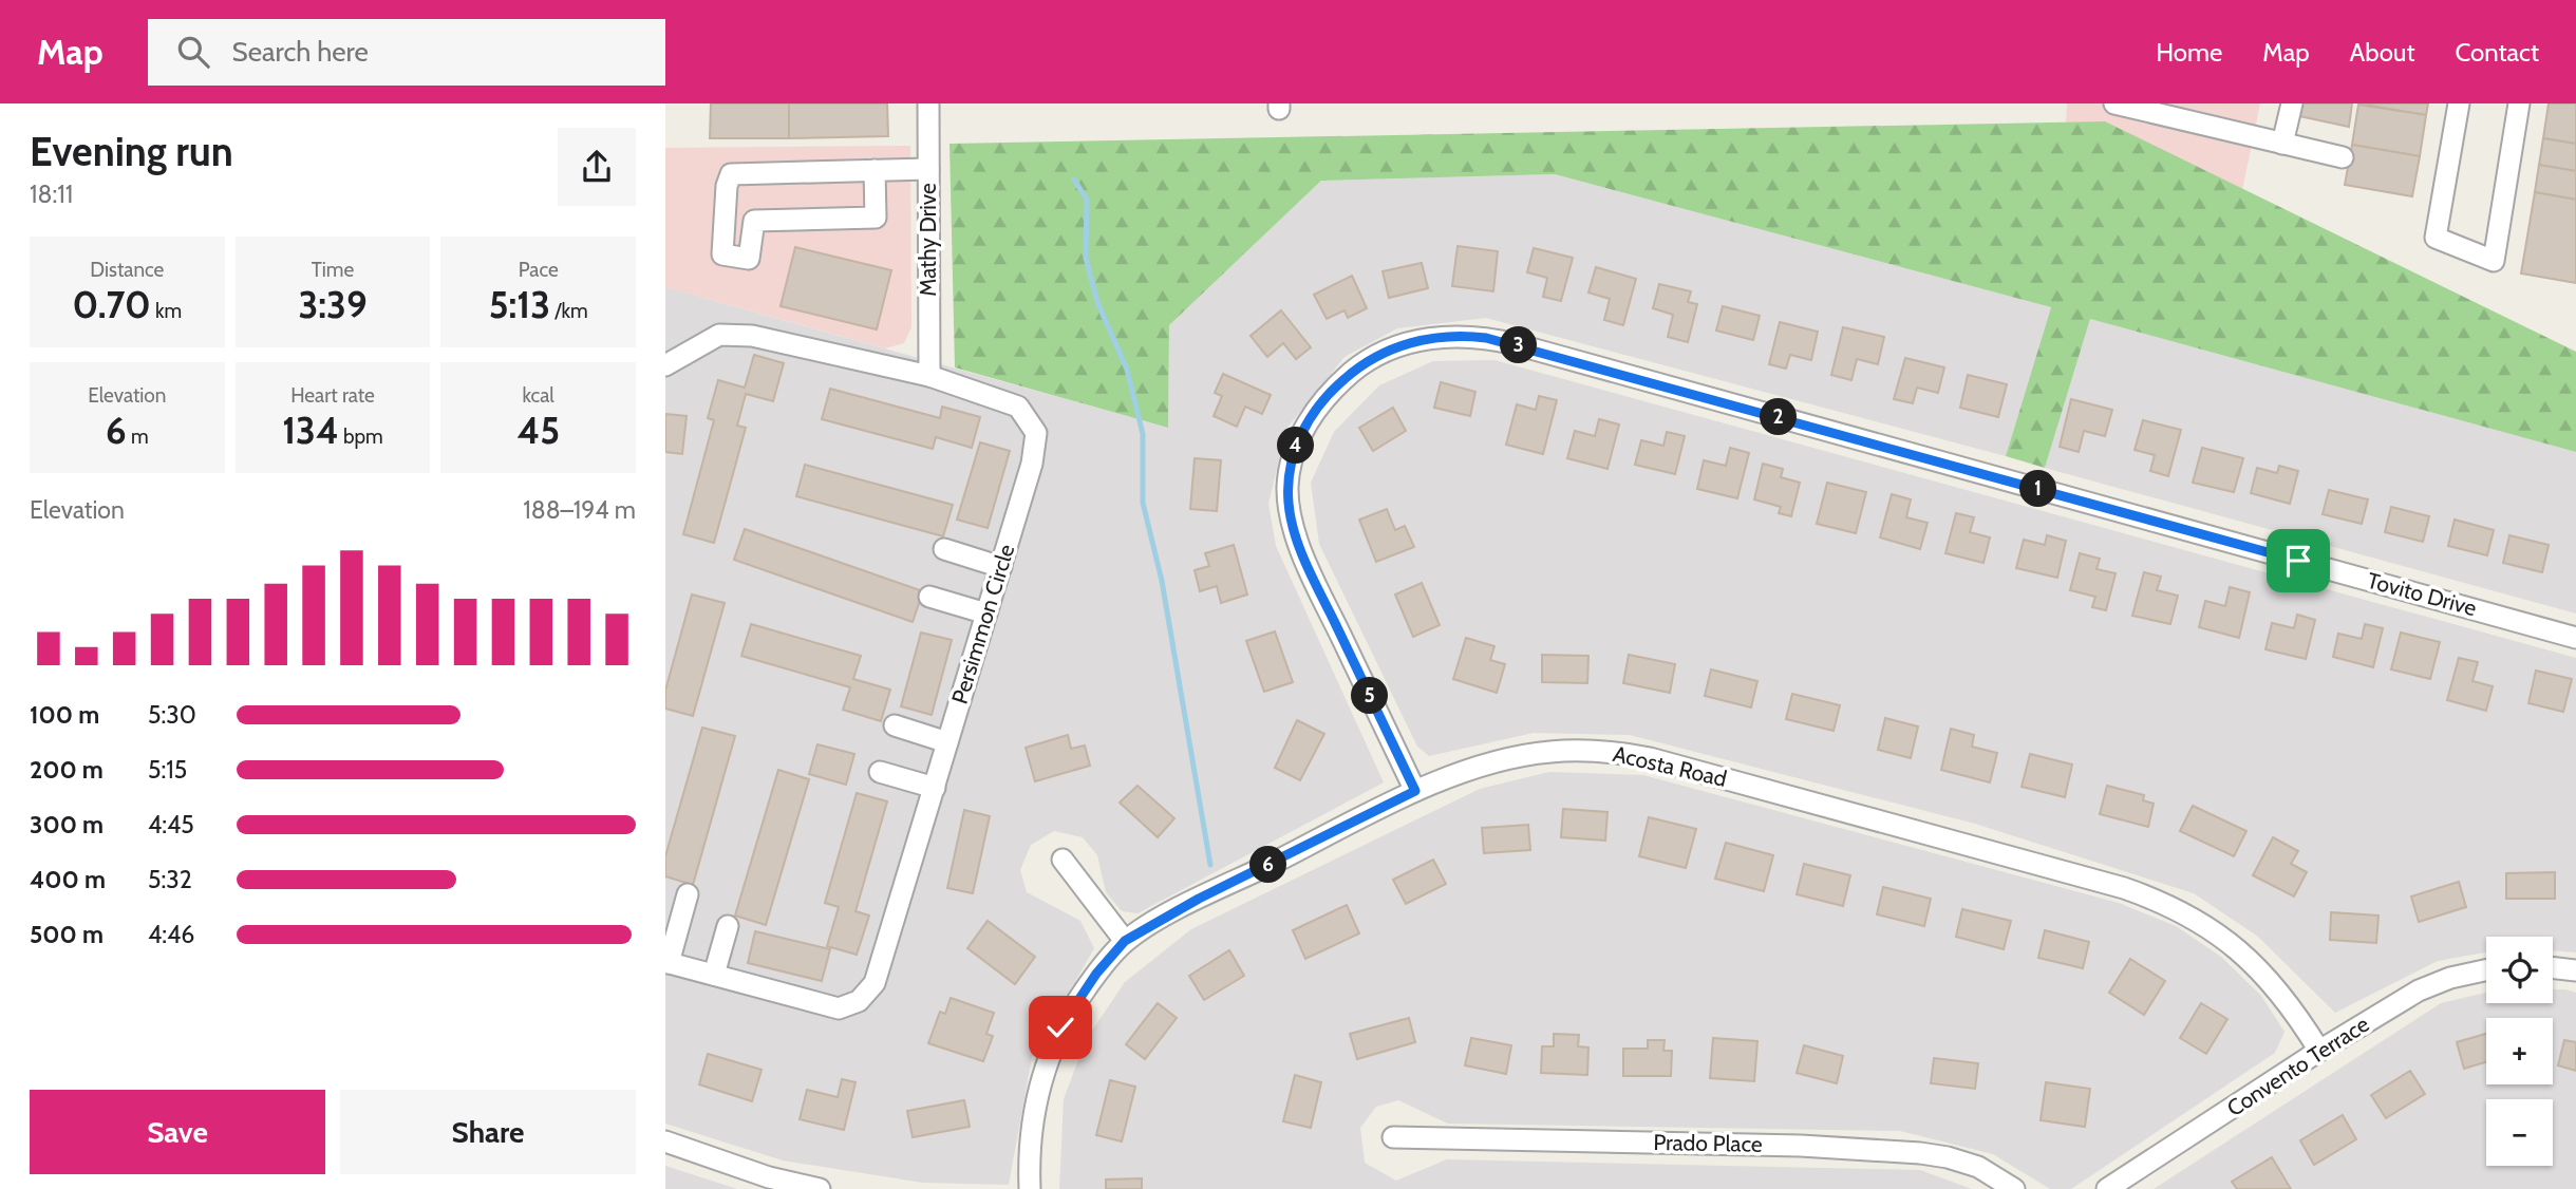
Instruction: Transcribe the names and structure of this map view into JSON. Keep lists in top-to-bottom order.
{
  "streets": {
    "street": [
      "Mathy Drive",
      "Tovito Drive",
      "Persimmon Circle",
      "Acosta Road",
      "Convento Terrace",
      "Prado Place"
    ]
  },
  "crossings": [
    ["Mathy Drive", "Persimmon Circle"],
    ["Tovito Drive", "Acosta Road"],
    ["Acosta Road", "Convento Terrace"]
  ],
  "page": {
    "header": "Map",
    "search": "Search here",
    "nav": [
      "Home",
      "Map",
      "About",
      "Contact"
    ],
    "heading": ["Evening run", "18:11"],
    "stats": [
      ["Distance", "0.70 km"],
      ["Time", "3:39"],
      ["Pace", "5:13 /km"],
      ["Elevation", "6 m"],
      ["Heart rate", "134 bpm"],
      ["kcal", "45"]
    ],
    "pins": [
      "3",
      "2",
      "4",
      "1",
      "5",
      "6"
    ],
    "chart": ["Elevation", "188–194 m"],
    "list": [
      {
        "name": "100 m",
        "note": "5:30"
      },
      {
        "name": "200 m",
        "note": "5:15"
      },
      {
        "name": "300 m",
        "note": "4:45"
      },
      {
        "name": "400 m",
        "note": "5:32"
      },
      {
        "name": "500 m",
        "note": "4:46"
      }
    ],
    "map_buttons": ["+", "−"],
    "buttons": ["Save", "Share"]
  }
}
